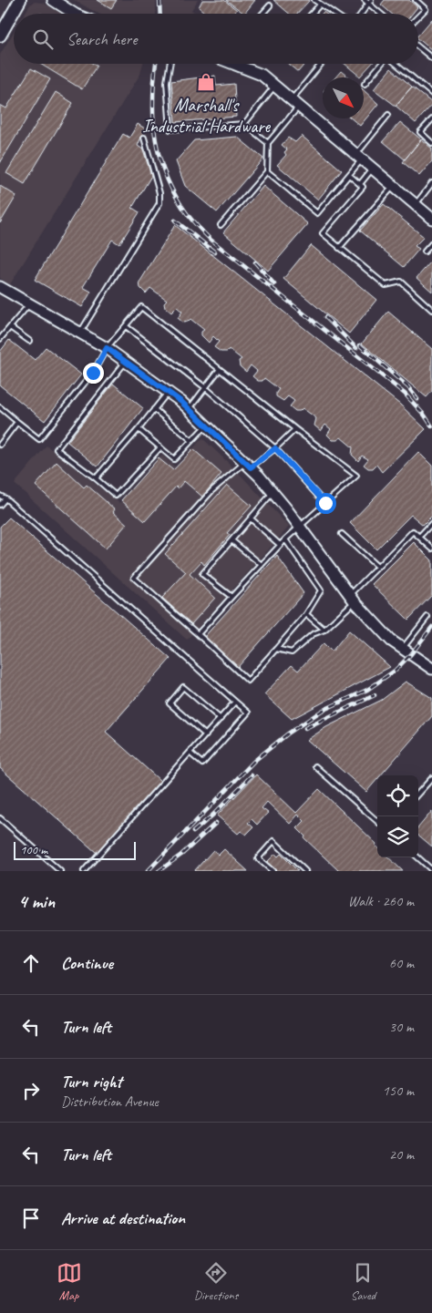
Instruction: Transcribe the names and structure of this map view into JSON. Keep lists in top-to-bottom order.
{
  "places": {
    "shop": ["Marshall's Industrial Hardware"]
  },
  "scale_bar": "100 m",
  "north": "bottom right",
  "page": {
    "search": "Search here",
    "scale": "100 m",
    "heading": ["4 min", "Walk · 260 m"],
    "list": [
      ["Continue", "60 m"],
      ["Turn left", "30 m"],
      ["Turn right", "Distribution Avenue", "150 m"],
      ["Turn left", "20 m"],
      "Arrive at destination"
    ],
    "nav": ["Map", "Directions", "Saved"]
  }
}
